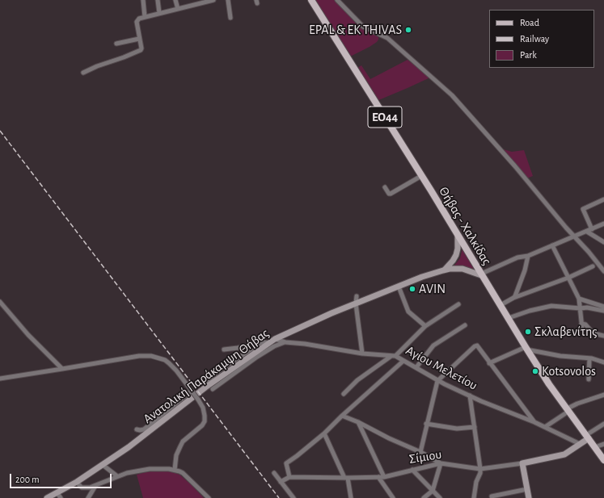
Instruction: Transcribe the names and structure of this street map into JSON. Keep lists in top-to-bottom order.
{
  "streets": {
    "main road": [
      "ΕΟ44",
      "Θήβας - Χαλκίδας",
      "Ανατολική Παράκαμψη Θήβας",
      "Σίμιου"
    ],
    "street": ["Αγίου Μελετίου"]
  },
  "crossings": [
    ["Θήβας - Χαλκίδας", "Ανατολική Παράκαμψη Θήβας"],
    ["Αγίου Μελετίου", "Ανατολική Παράκαμψη Θήβας"],
    ["Αγίου Μελετίου", "Σίμιου"]
  ],
  "places": [
    "EPAL & EK THIVAS",
    "AVIN",
    "Σκλαβενίτης",
    "Kotsovolos"
  ],
  "legend": ["Road", "Railway", "Park"],
  "scale_bar": "200 m"
}
